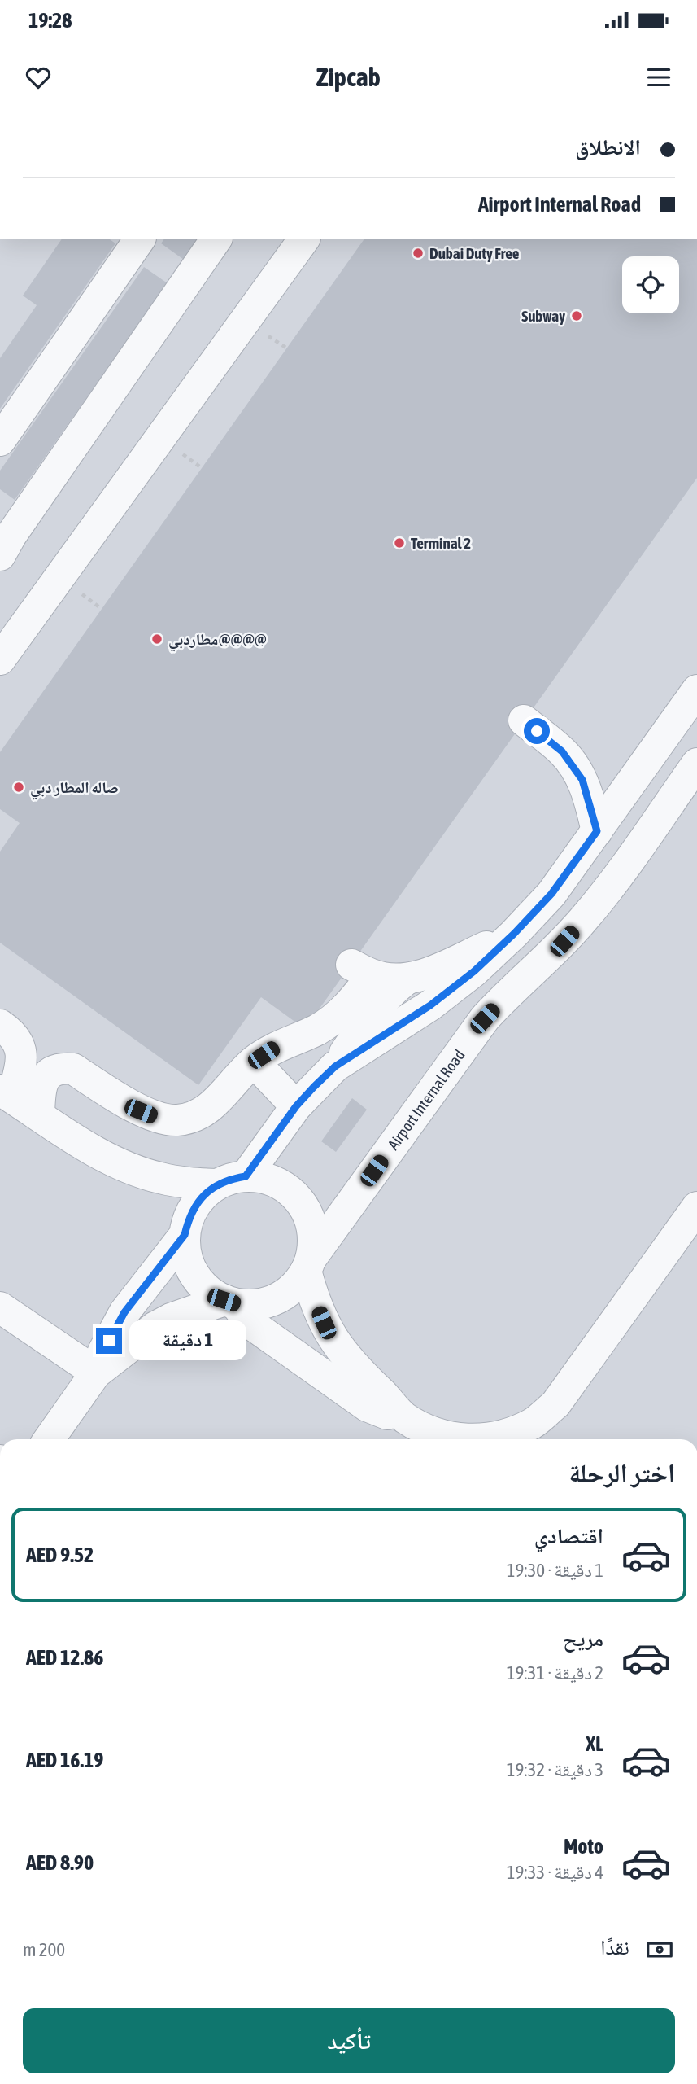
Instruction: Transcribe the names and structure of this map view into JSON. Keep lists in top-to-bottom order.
{
  "streets": {
    "street": ["Airport Internal Road"]
  },
  "places": [
    "Dubai Duty Free",
    "Subway",
    "Terminal 2",
    "مطاردبي@@@@",
    "صاله المطار دبي"
  ],
  "page": {
    "status": "19:28",
    "header": "Zipcab",
    "banner": ["الانطلاق", "Airport Internal Road"],
    "bubble": "1 دقيقة",
    "heading": "اختر الرحلة",
    "list": [
      {
        "name": "اقتصادي",
        "note": "1 دقيقة · 19:30",
        "value": "AED 9.52"
      },
      {
        "name": "مريح",
        "note": "2 دقيقة · 19:31",
        "value": "AED 12.86"
      },
      {
        "name": "XL",
        "note": "3 دقيقة · 19:32",
        "value": "AED 16.19"
      },
      {
        "name": "Moto",
        "note": "4 دقيقة · 19:33",
        "value": "AED 8.90"
      }
    ],
    "pay": ["نقدًا", "200 m"],
    "buttons": "تأكيد"
  }
}
